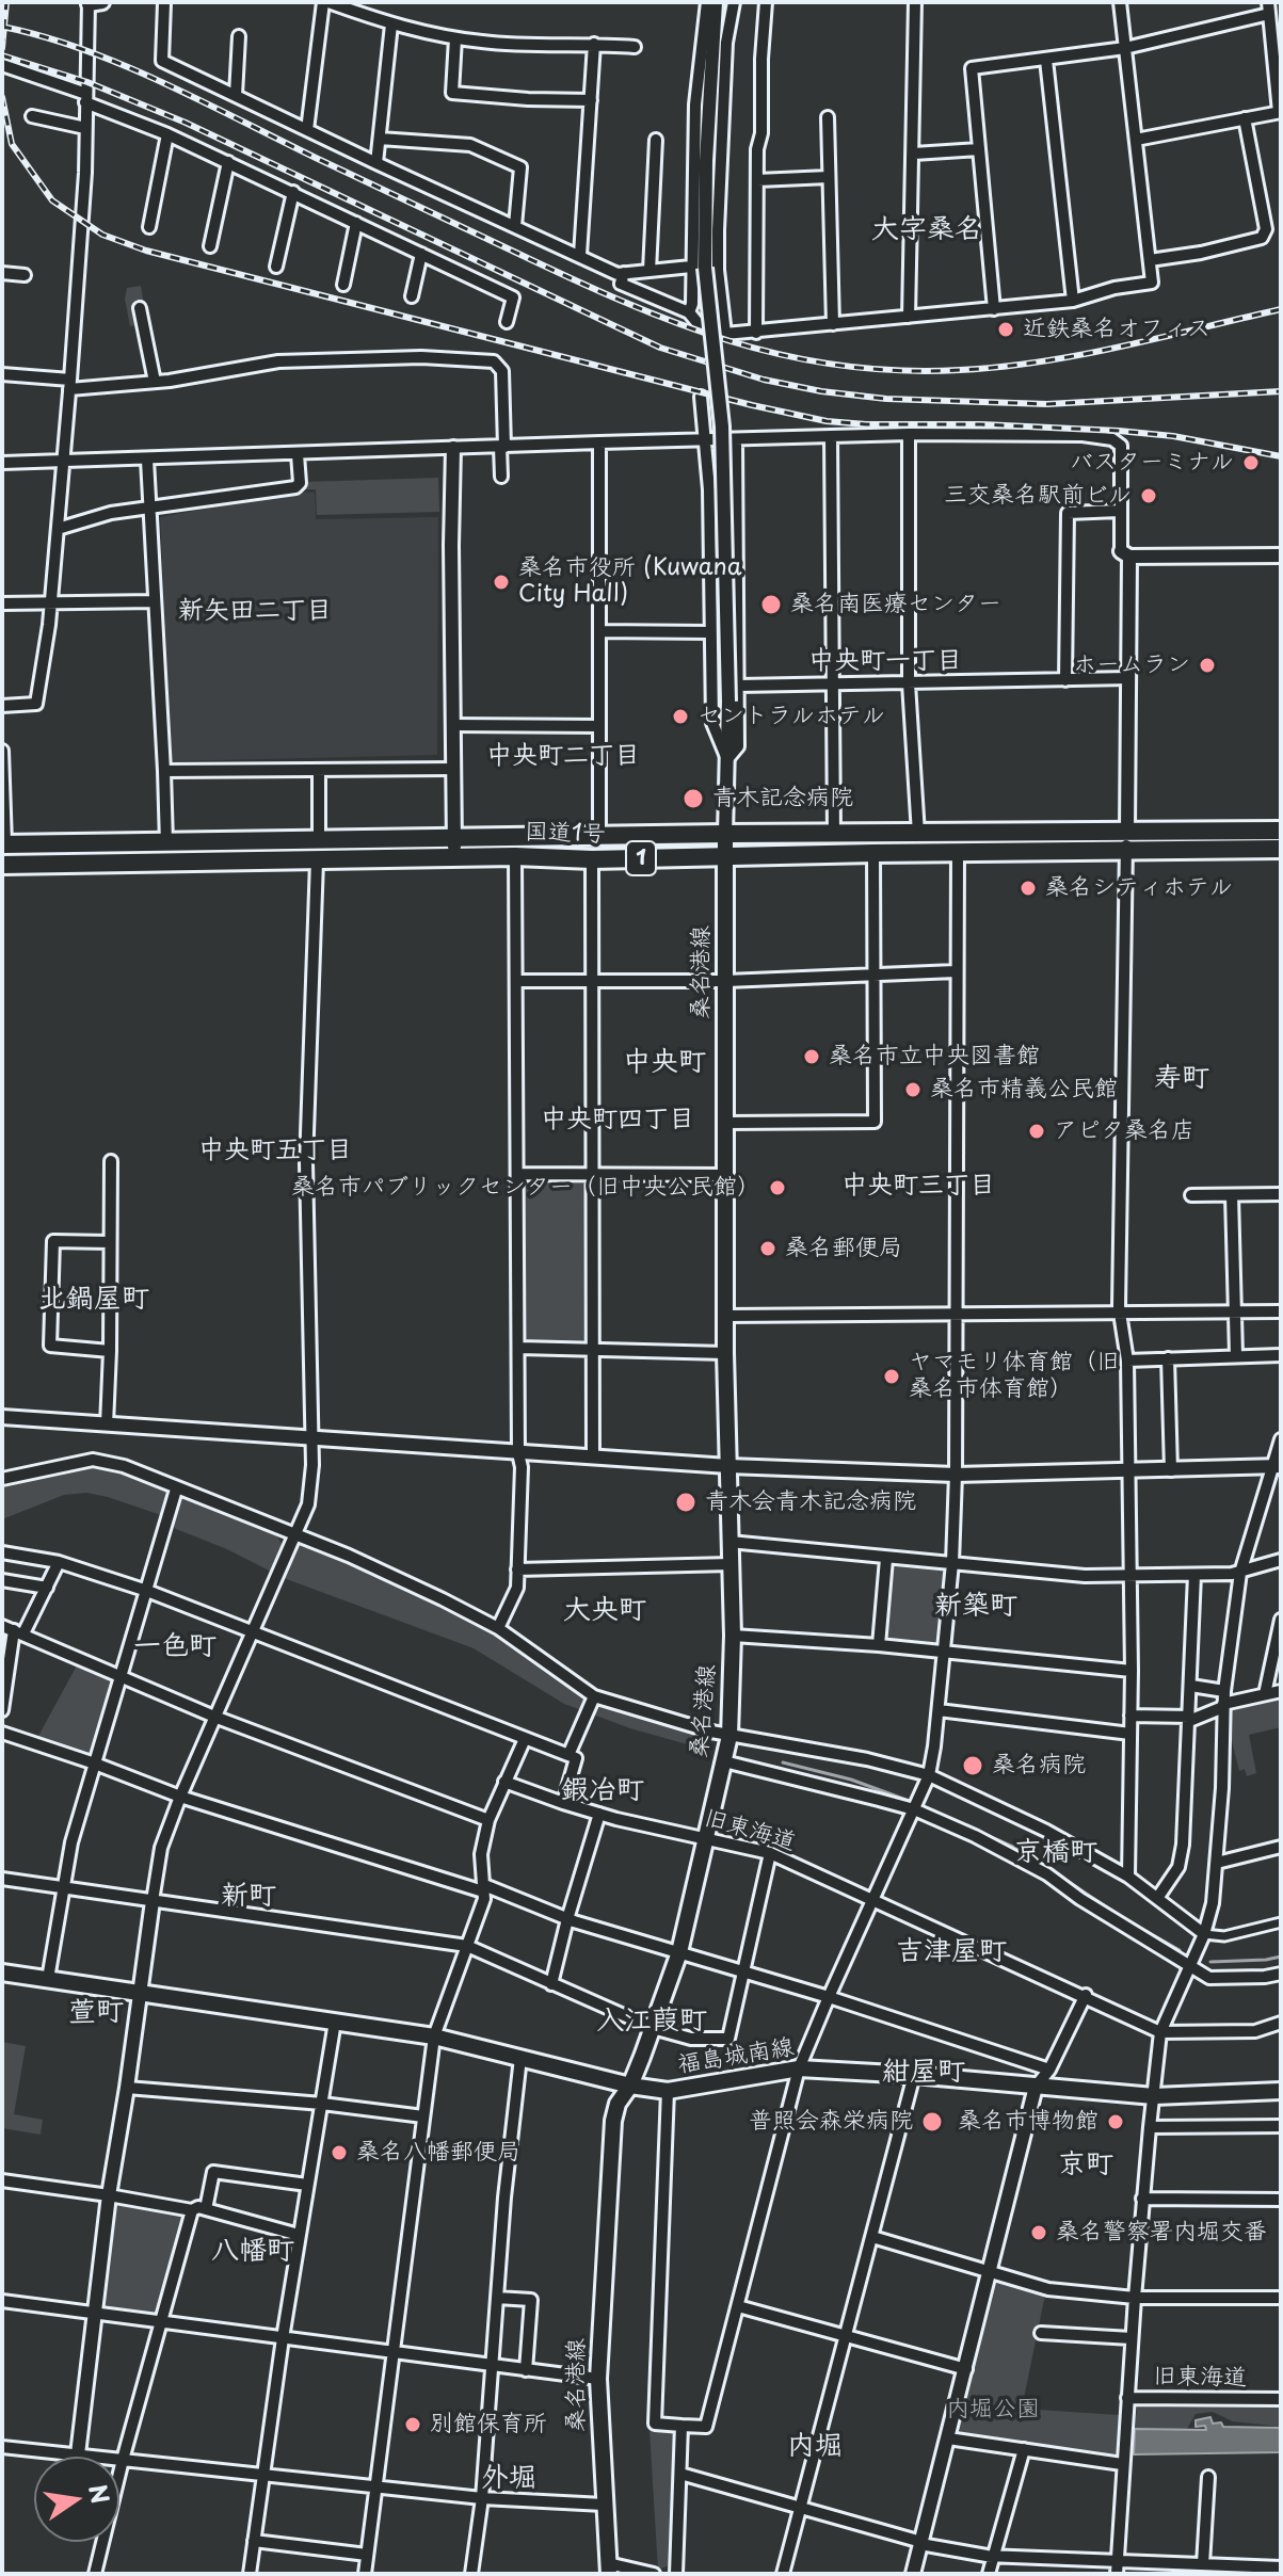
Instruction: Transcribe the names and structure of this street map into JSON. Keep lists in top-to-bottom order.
{
  "streets": {
    "highway": ["国道1号", "1"],
    "main road": ["桑名港線", "福島城南線"],
    "street": ["旧東海道"]
  },
  "crossings": [
    ["国道1号", "桑名港線"],
    ["桑名港線", "旧東海道"],
    ["桑名港線", "福島城南線"],
    ["旧東海道", "福島城南線"]
  ],
  "districts": [
    "大字桑名",
    "新矢田二丁目",
    "中央町一丁目",
    "中央町二丁目",
    "中央町",
    "寿町",
    "中央町四丁目",
    "中央町五丁目",
    "中央町三丁目",
    "北鍋屋町",
    "新築町",
    "大央町",
    "一色町",
    "鍜冶町",
    "京橋町",
    "新町",
    "吉津屋町",
    "萱町",
    "入江葭町",
    "紺屋町",
    "京町",
    "八幡町",
    "内堀",
    "外堀"
  ],
  "parks": ["内堀公園"],
  "places": [
    "近鉄桑名オフィス",
    "バスターミナル",
    "三交桑名駅前ビル",
    "桑名市役所 (Kuwana City Hall)",
    "桑名南医療センター",
    "ホームラン",
    "セントラルホテル",
    "青木記念病院",
    "桑名シティホテル",
    "桑名市立中央図書館",
    "桑名市精義公民館",
    "アピタ桑名店",
    "桑名市パブリックセンター（旧中央公民館）",
    "桑名郵便局",
    "ヤマモリ体育館（旧 桑名市体育館）",
    "青木会青木記念病院",
    "桑名病院",
    "普照会森栄病院",
    "桑名市博物館",
    "桑名八幡郵便局",
    "桑名警察署内堀交番",
    "別館保育所"
  ],
  "north": "right"
}
